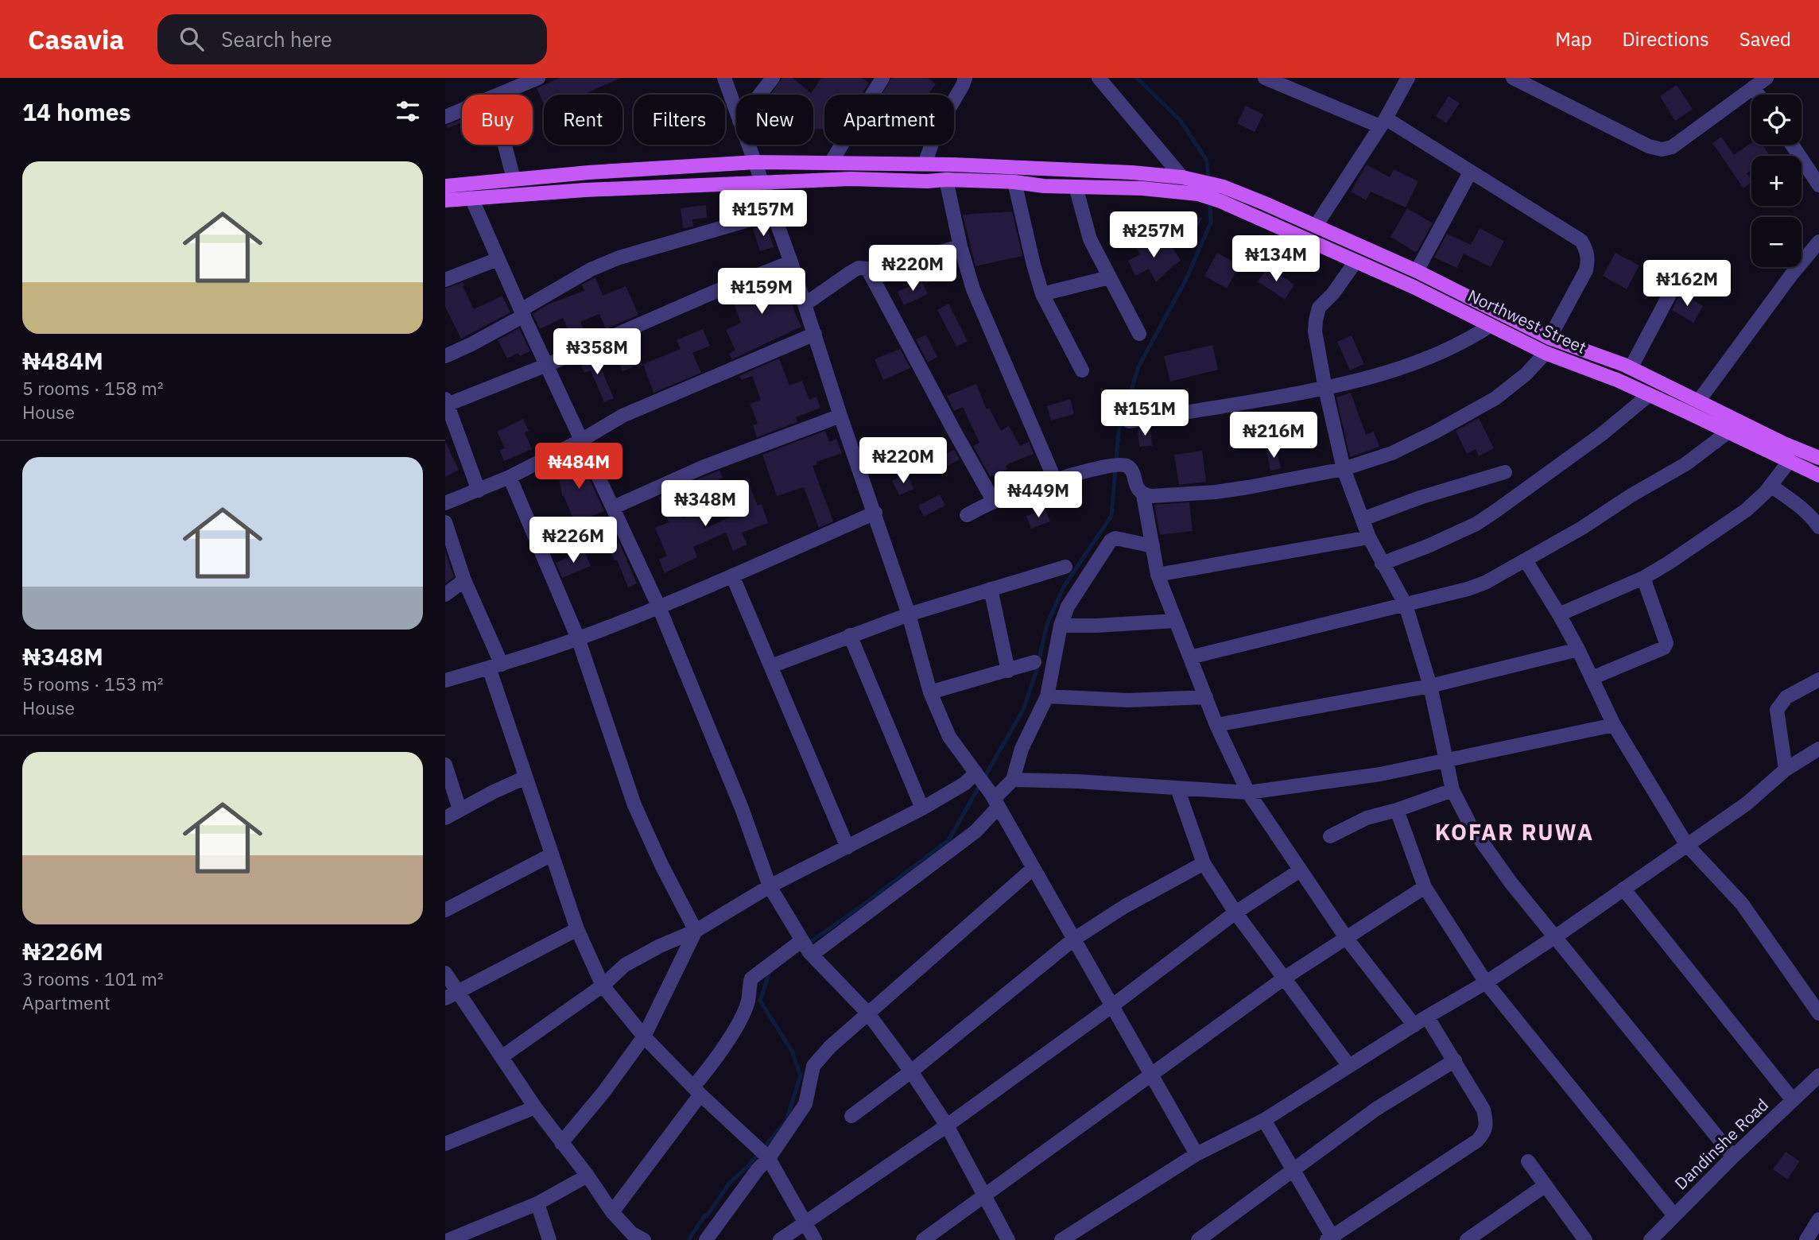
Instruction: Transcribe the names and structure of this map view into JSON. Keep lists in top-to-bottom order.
{
  "streets": {
    "main road": ["Northwest Street"],
    "street": ["Dandinshe Road"]
  },
  "districts": ["KOFAR RUWA"],
  "page": {
    "header": "Casavia",
    "search": "Search here",
    "nav": ["Map", "Directions", "Saved"],
    "heading": "14 homes",
    "map_buttons": ["+", "−"],
    "chip": [
      "Buy",
      "Rent",
      "Filters",
      "New",
      "Apartment"
    ],
    "list": [
      {
        "name": "₦484M",
        "note": "5 rooms · 158 m² · House"
      },
      {
        "name": "₦348M",
        "note": "5 rooms · 153 m² · House"
      },
      {
        "name": "₦226M",
        "note": "3 rooms · 101 m² · Apartment"
      }
    ],
    "price": [
      "₦157M",
      "₦257M",
      "₦134M",
      "₦220M",
      "₦162M",
      "₦159M",
      "₦358M",
      "₦151M",
      "₦216M",
      "₦220M",
      "₦484M",
      "₦449M",
      "₦348M",
      "₦226M"
    ]
  }
}
